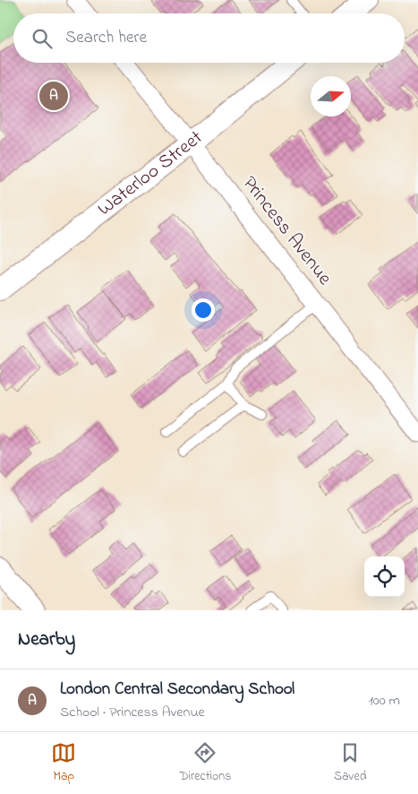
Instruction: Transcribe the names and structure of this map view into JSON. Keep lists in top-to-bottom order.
{
  "streets": {
    "street": ["Waterloo Street", "Princess Avenue"]
  },
  "crossings": [
    ["Waterloo Street", "Princess Avenue"]
  ],
  "north": "right",
  "page": {
    "search": "Search here",
    "pins": "A",
    "heading": "Nearby",
    "list": [
      {
        "mark": "A",
        "name": "London Central Secondary School",
        "note": "School · Princess Avenue",
        "value": "100 m"
      }
    ],
    "nav": ["Map", "Directions", "Saved"]
  }
}
